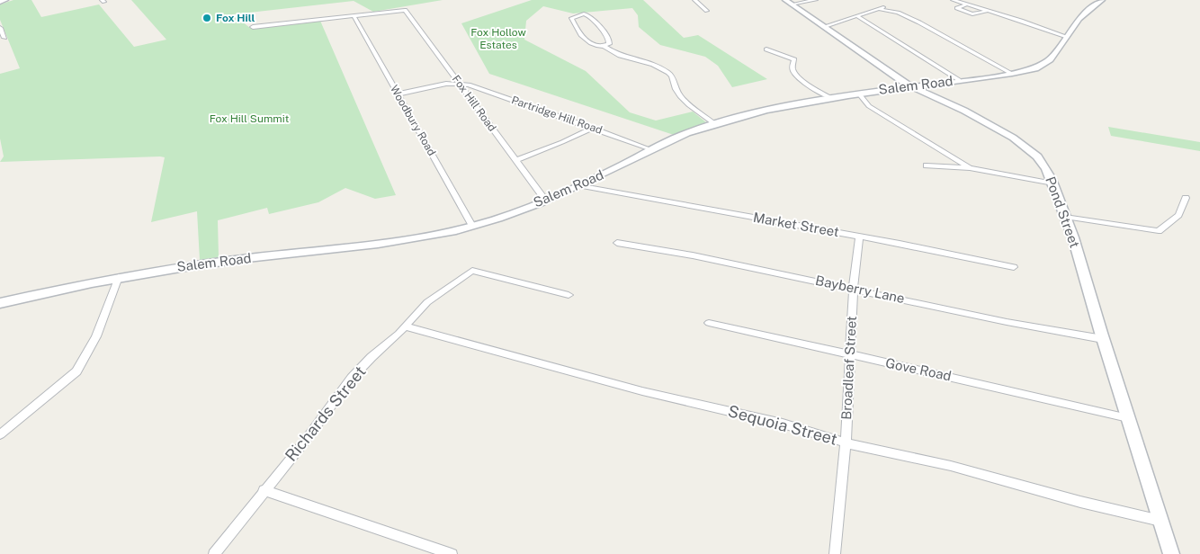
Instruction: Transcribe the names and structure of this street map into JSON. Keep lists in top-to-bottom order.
{
  "streets": {
    "main road": ["Salem Road", "Pond Street"],
    "street": [
      "Fox Hill Road",
      "Partridge Hill Road",
      "Woodbury Road",
      "Market Street",
      "Bayberry Lane",
      "Broadleaf Street",
      "Gove Road",
      "Richards Street",
      "Sequoia Street"
    ]
  },
  "crossings": [
    ["Salem Road", "Fox Hill Road"],
    ["Salem Road", "Partridge Hill Road"],
    ["Salem Road", "Woodbury Road"],
    ["Salem Road", "Pond Street"],
    ["Salem Road", "Market Street"],
    ["Fox Hill Road", "Partridge Hill Road"],
    ["Fox Hill Road", "Woodbury Road"],
    ["Pond Street", "Bayberry Lane"],
    ["Pond Street", "Gove Road"],
    ["Pond Street", "Sequoia Street"],
    ["Market Street", "Broadleaf Street"],
    ["Bayberry Lane", "Broadleaf Street"],
    ["Broadleaf Street", "Gove Road"],
    ["Broadleaf Street", "Sequoia Street"],
    ["Richards Street", "Sequoia Street"]
  ],
  "parks": ["Fox Hollow Estates", "Fox Hill Summit"],
  "places": ["Fox Hill"]
}
